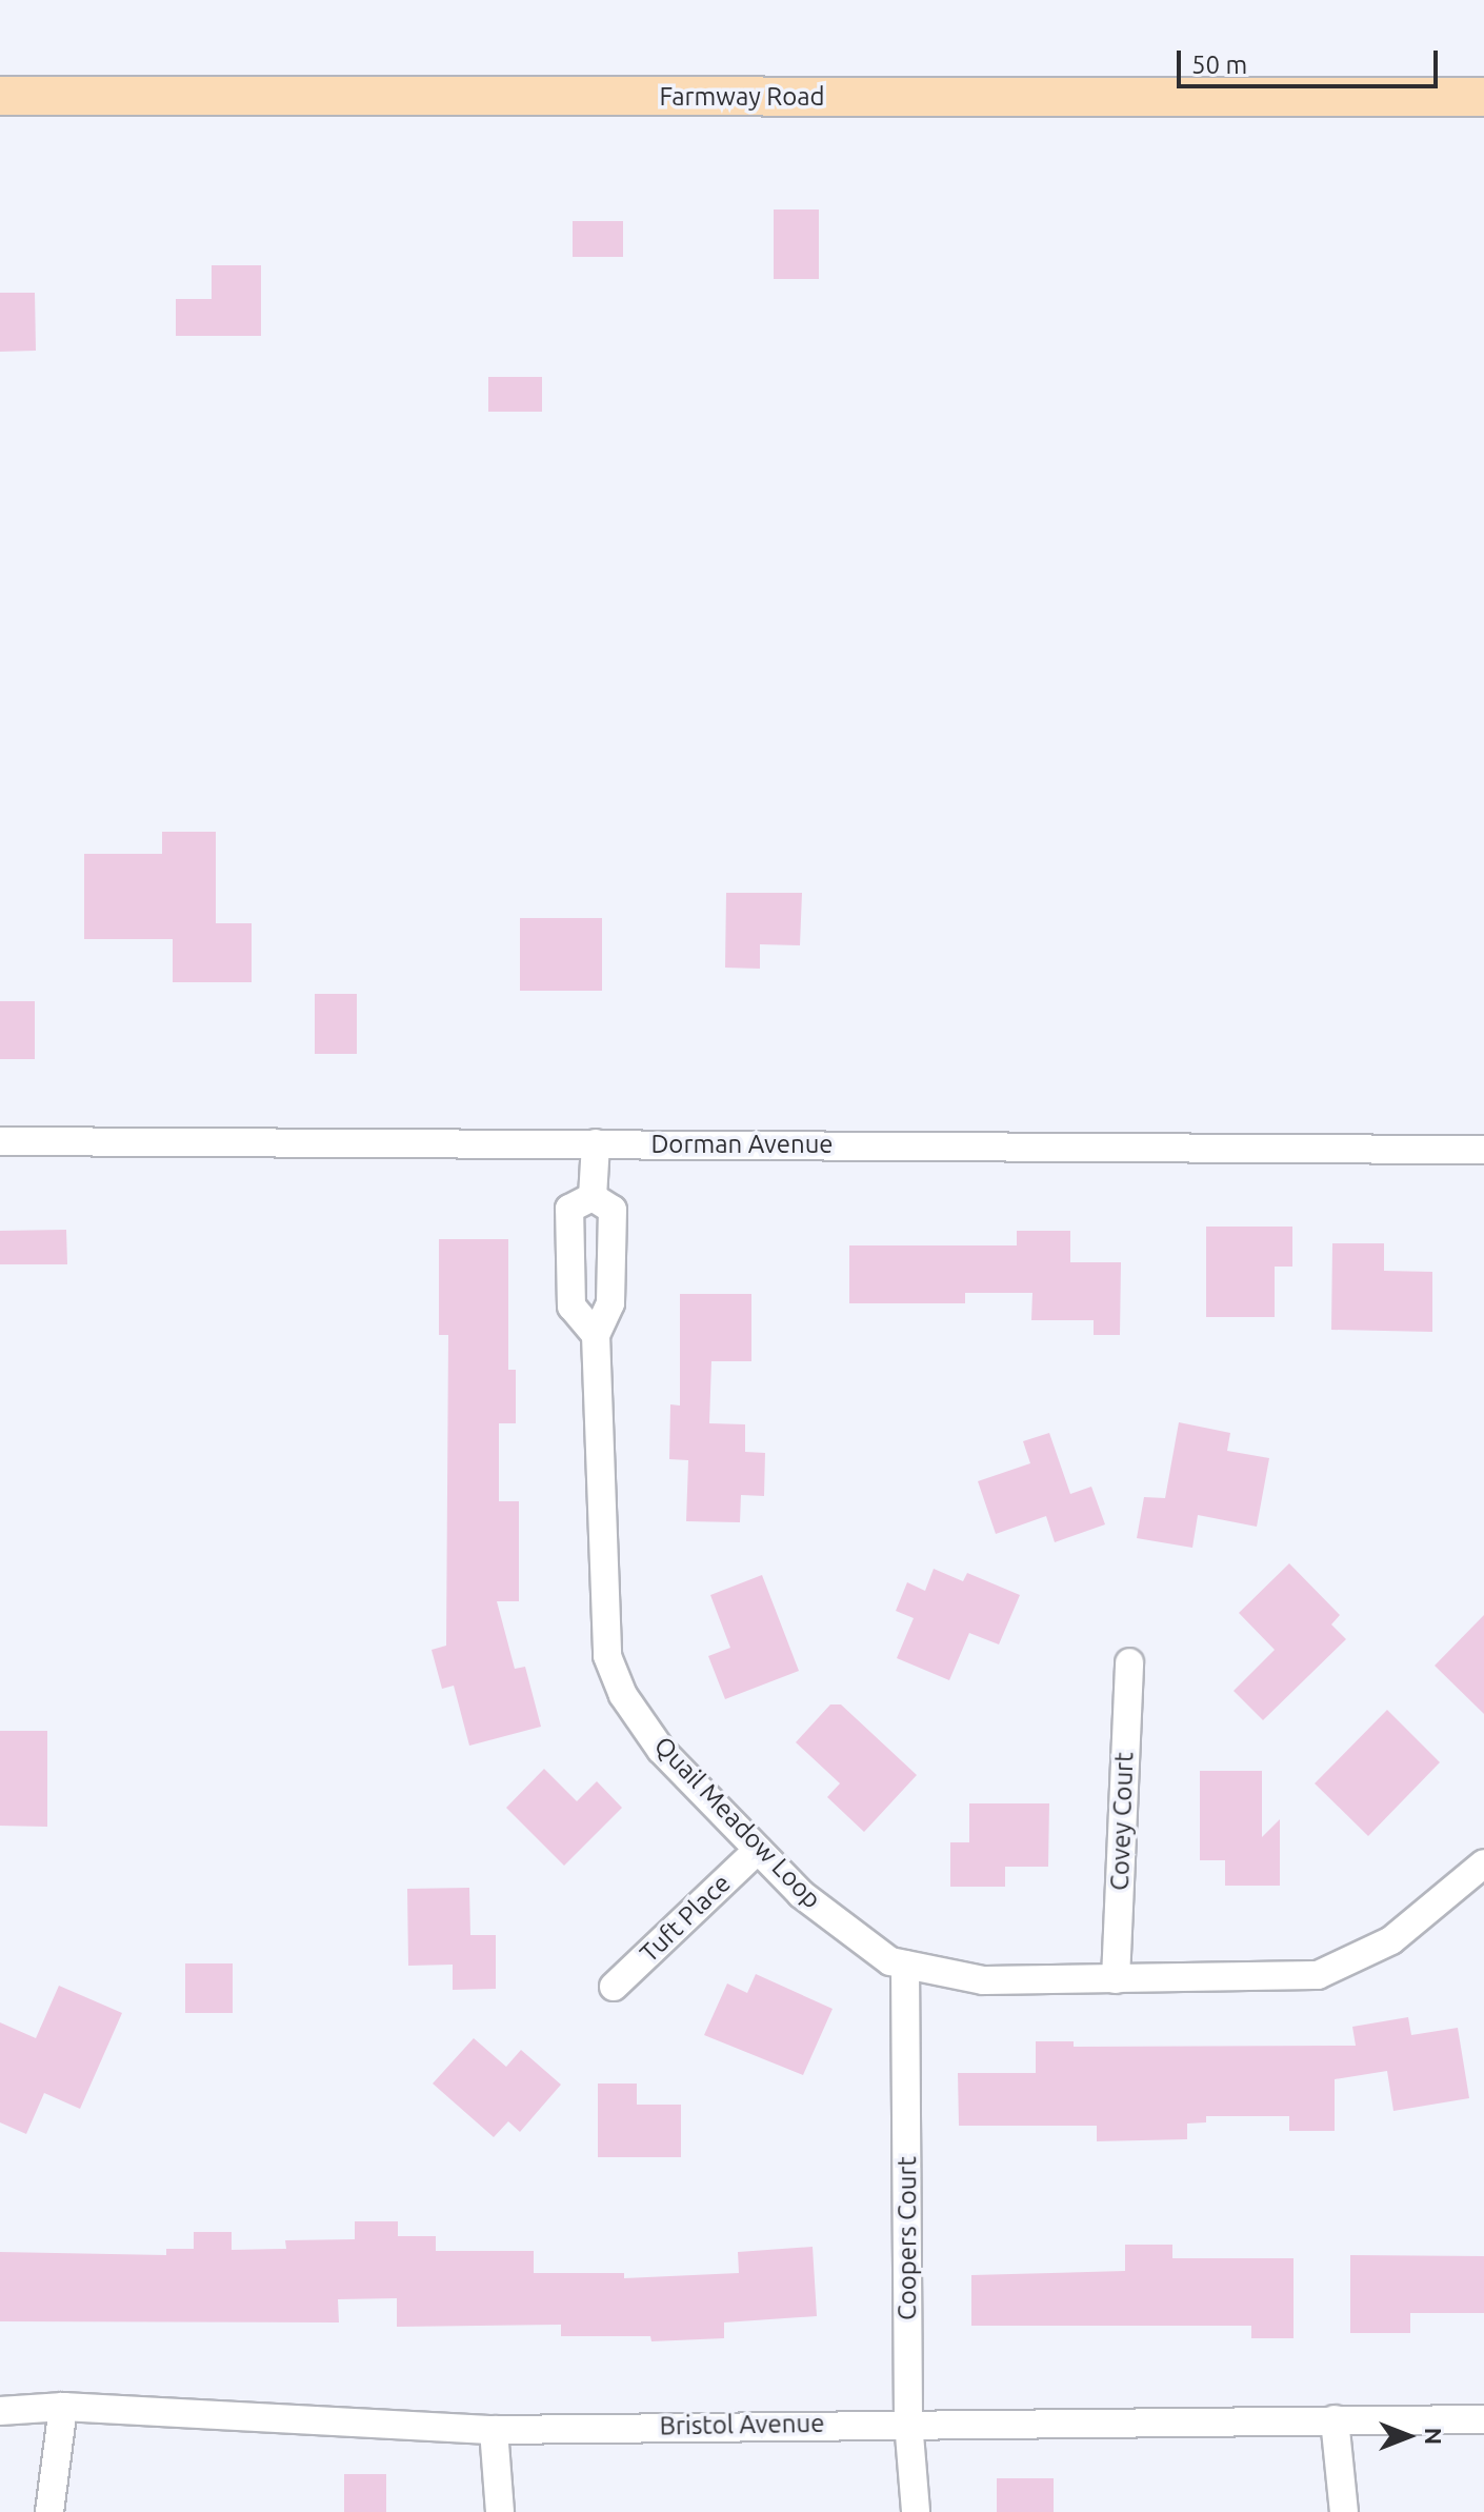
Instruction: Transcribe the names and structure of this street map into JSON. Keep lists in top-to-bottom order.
{
  "streets": {
    "main road": ["Farmway Road"],
    "street": [
      "Dorman Avenue",
      "Covey Court",
      "Quail Meadow Loop",
      "Tuft Place",
      "Coopers Court",
      "Bristol Avenue"
    ]
  },
  "crossings": [
    ["Covey Court", "Quail Meadow Loop"],
    ["Quail Meadow Loop", "Tuft Place"],
    ["Quail Meadow Loop", "Coopers Court"],
    ["Coopers Court", "Bristol Avenue"]
  ],
  "scale_bar": "50 m",
  "north": "right"
}
